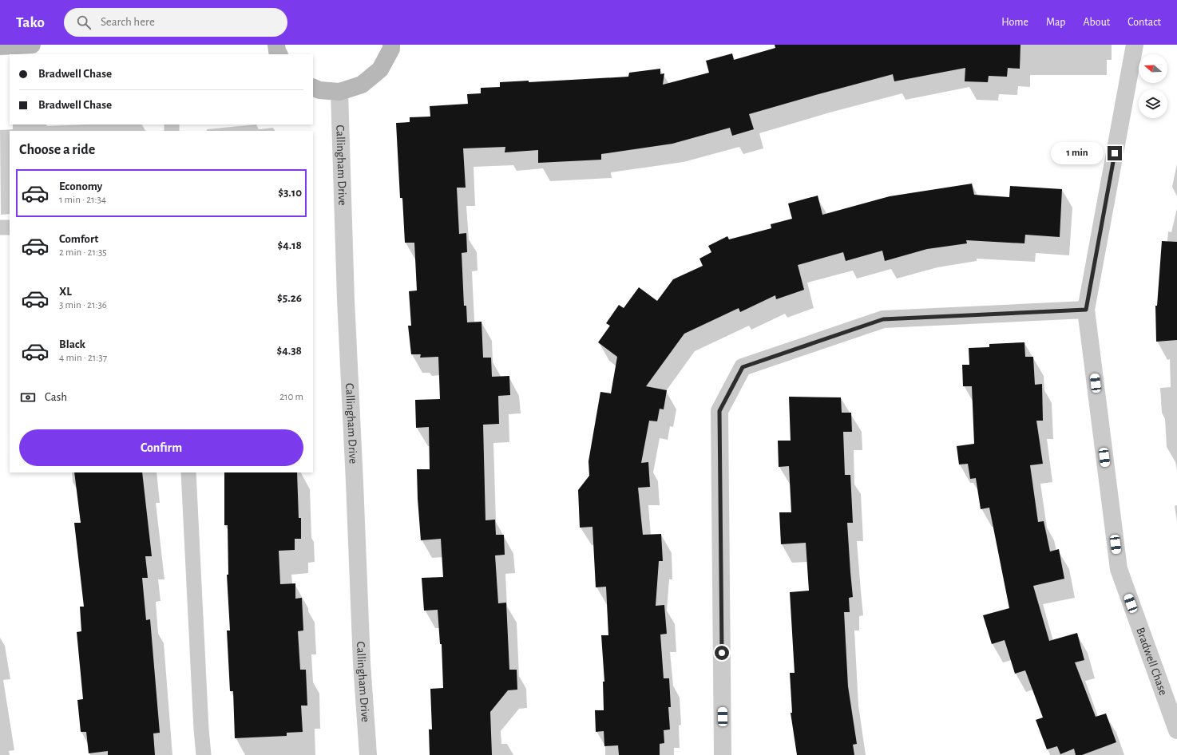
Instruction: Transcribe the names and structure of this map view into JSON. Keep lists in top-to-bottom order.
{
  "streets": {
    "street": ["Callingham Drive", "Bradwell Chase"]
  },
  "north": "left",
  "page": {
    "header": "Tako",
    "search": "Search here",
    "nav": [
      "Home",
      "Map",
      "About",
      "Contact"
    ],
    "banner": ["Bradwell Chase", "Bradwell Chase"],
    "heading": "Choose a ride",
    "bubble": "1 min",
    "list": [
      {
        "name": "Economy",
        "note": "1 min · 21:34",
        "value": "$3.10"
      },
      {
        "name": "Comfort",
        "note": "2 min · 21:35",
        "value": "$4.18"
      },
      {
        "name": "XL",
        "note": "3 min · 21:36",
        "value": "$5.26"
      },
      {
        "name": "Black",
        "note": "4 min · 21:37",
        "value": "$4.38"
      }
    ],
    "pay": ["Cash", "210 m"],
    "buttons": "Confirm"
  }
}
